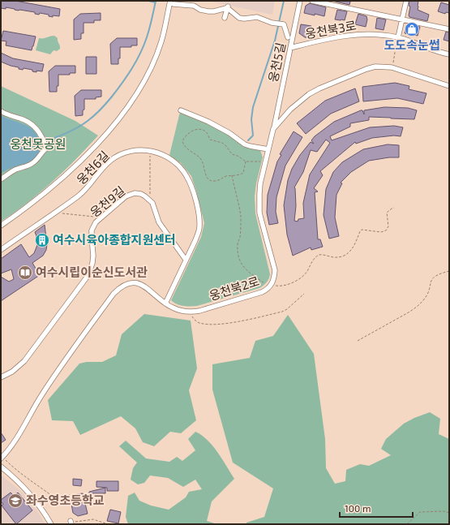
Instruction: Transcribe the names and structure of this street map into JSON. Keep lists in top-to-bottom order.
{
  "streets": {
    "street": [
      "웅천북3로",
      "웅천5길",
      "웅천6길",
      "웅천9길",
      "웅천북2로"
    ]
  },
  "crossings": [
    ["웅천북3로", "웅천5길"],
    ["웅천5길", "웅천북2로"],
    ["웅천6길", "웅천북2로"]
  ],
  "parks": ["웅천못공원"],
  "places": {
    "shop": ["도도속눈썹"],
    "building": ["여수시육아종합지원센터"],
    "library": ["여수시립이순신도서관"],
    "school or university": ["좌수영초등학교"]
  },
  "scale_bar": "100 m"
}
